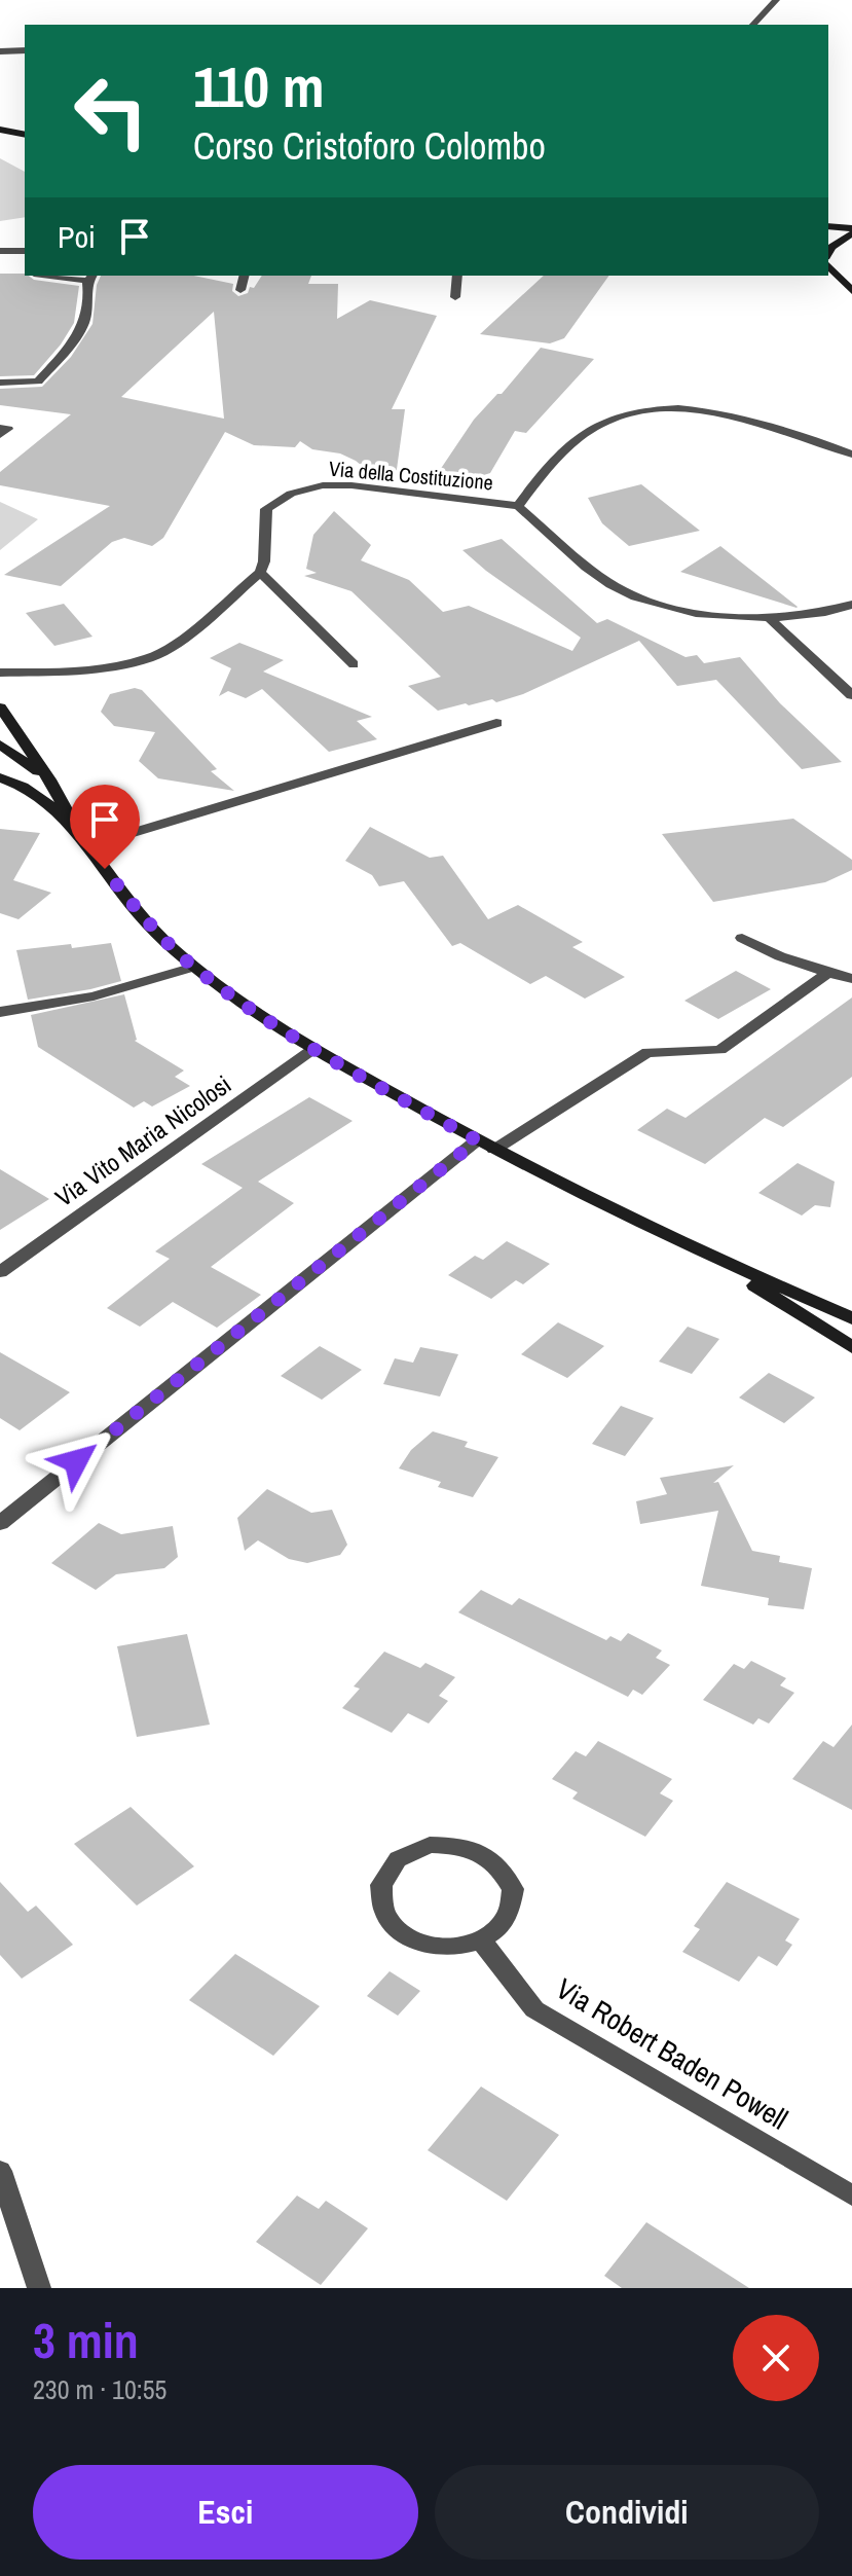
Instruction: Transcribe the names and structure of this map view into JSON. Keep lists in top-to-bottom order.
{
  "streets": {
    "street": ["Via della Costituzione", "Via Vito Maria Nicolosi", "Via Robert Baden Powell"]
  },
  "page": {
    "turn": ["110 m", "Corso Cristoforo Colombo"],
    "then": "Poi",
    "heading": ["3 min", "230 m · 10:55"],
    "buttons": ["Esci", "Condividi"]
  }
}
